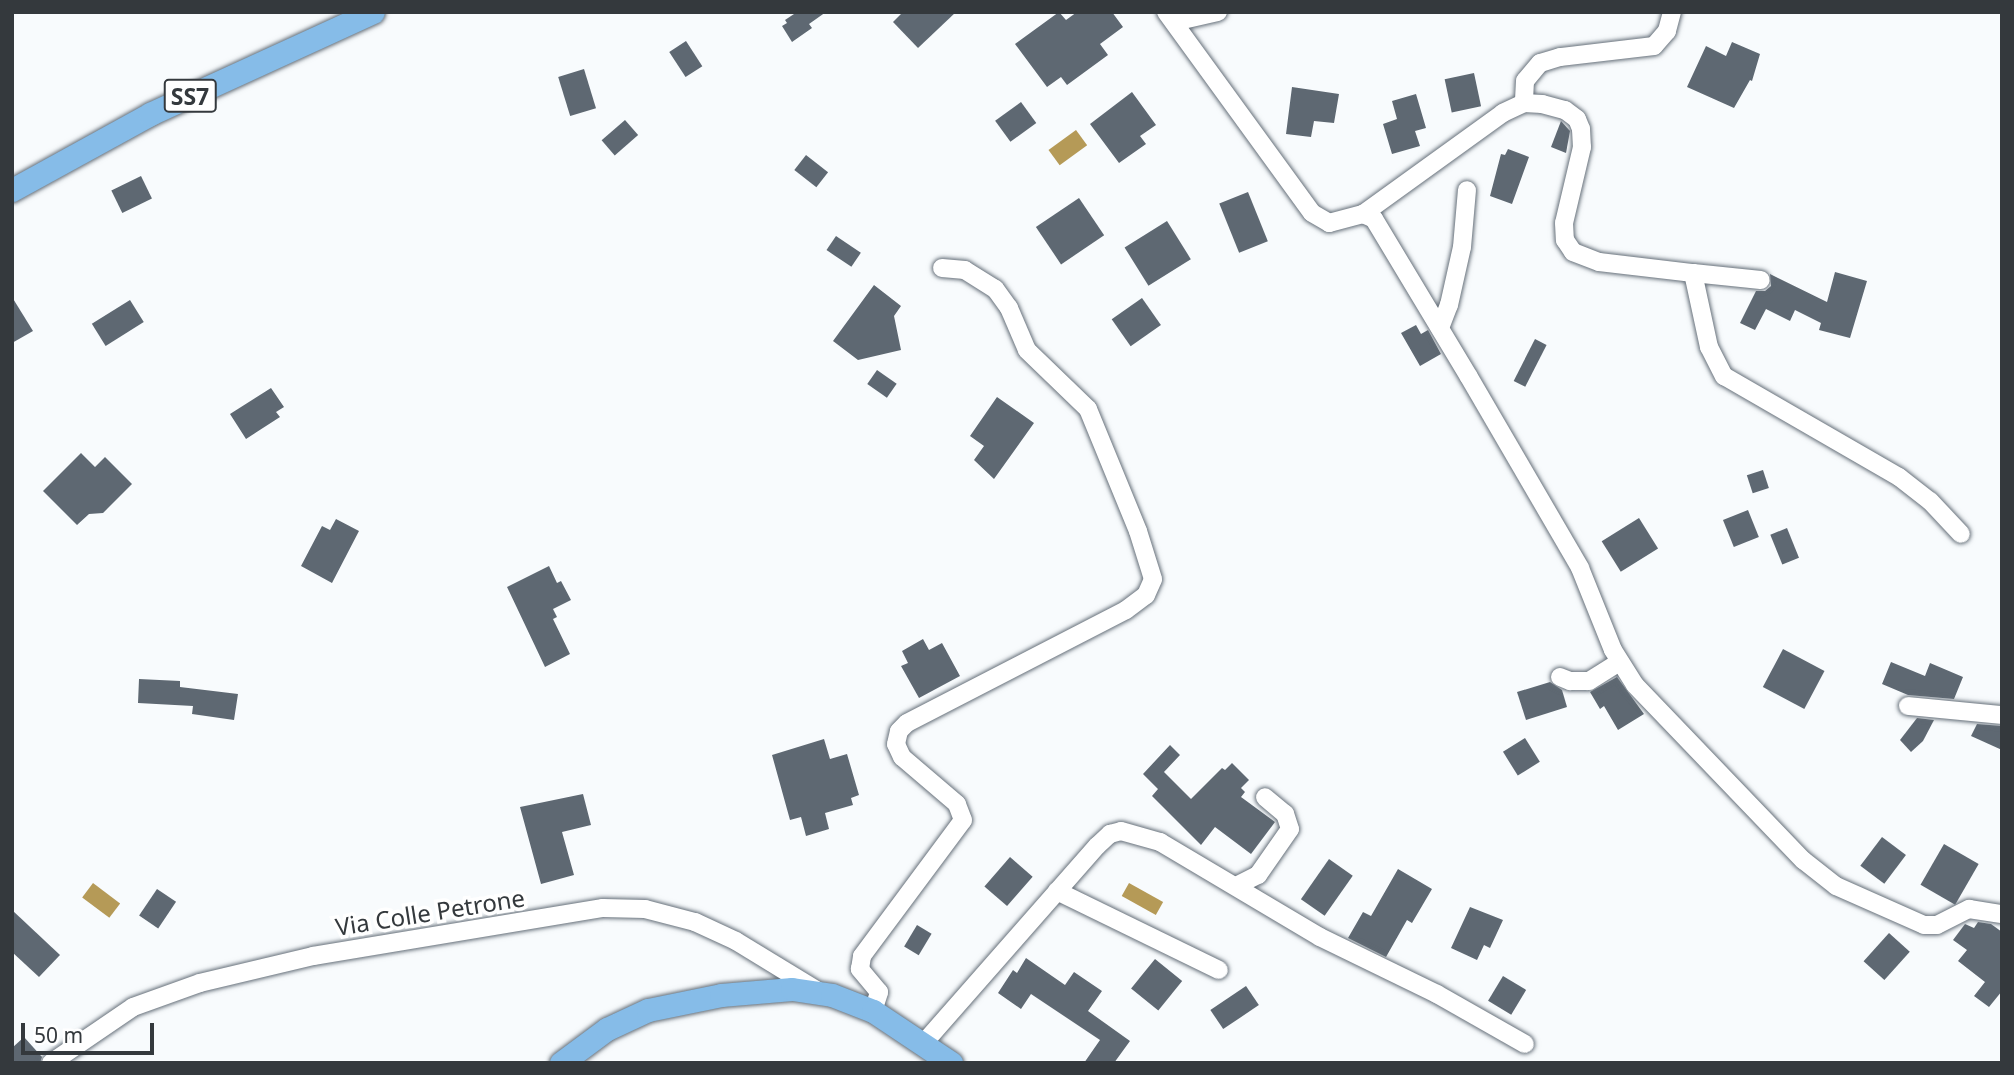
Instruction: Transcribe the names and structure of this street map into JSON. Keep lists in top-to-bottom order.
{
  "streets": {
    "main road": ["SS7"],
    "street": ["Via Colle Petrone"]
  },
  "scale_bar": "50 m"
}
